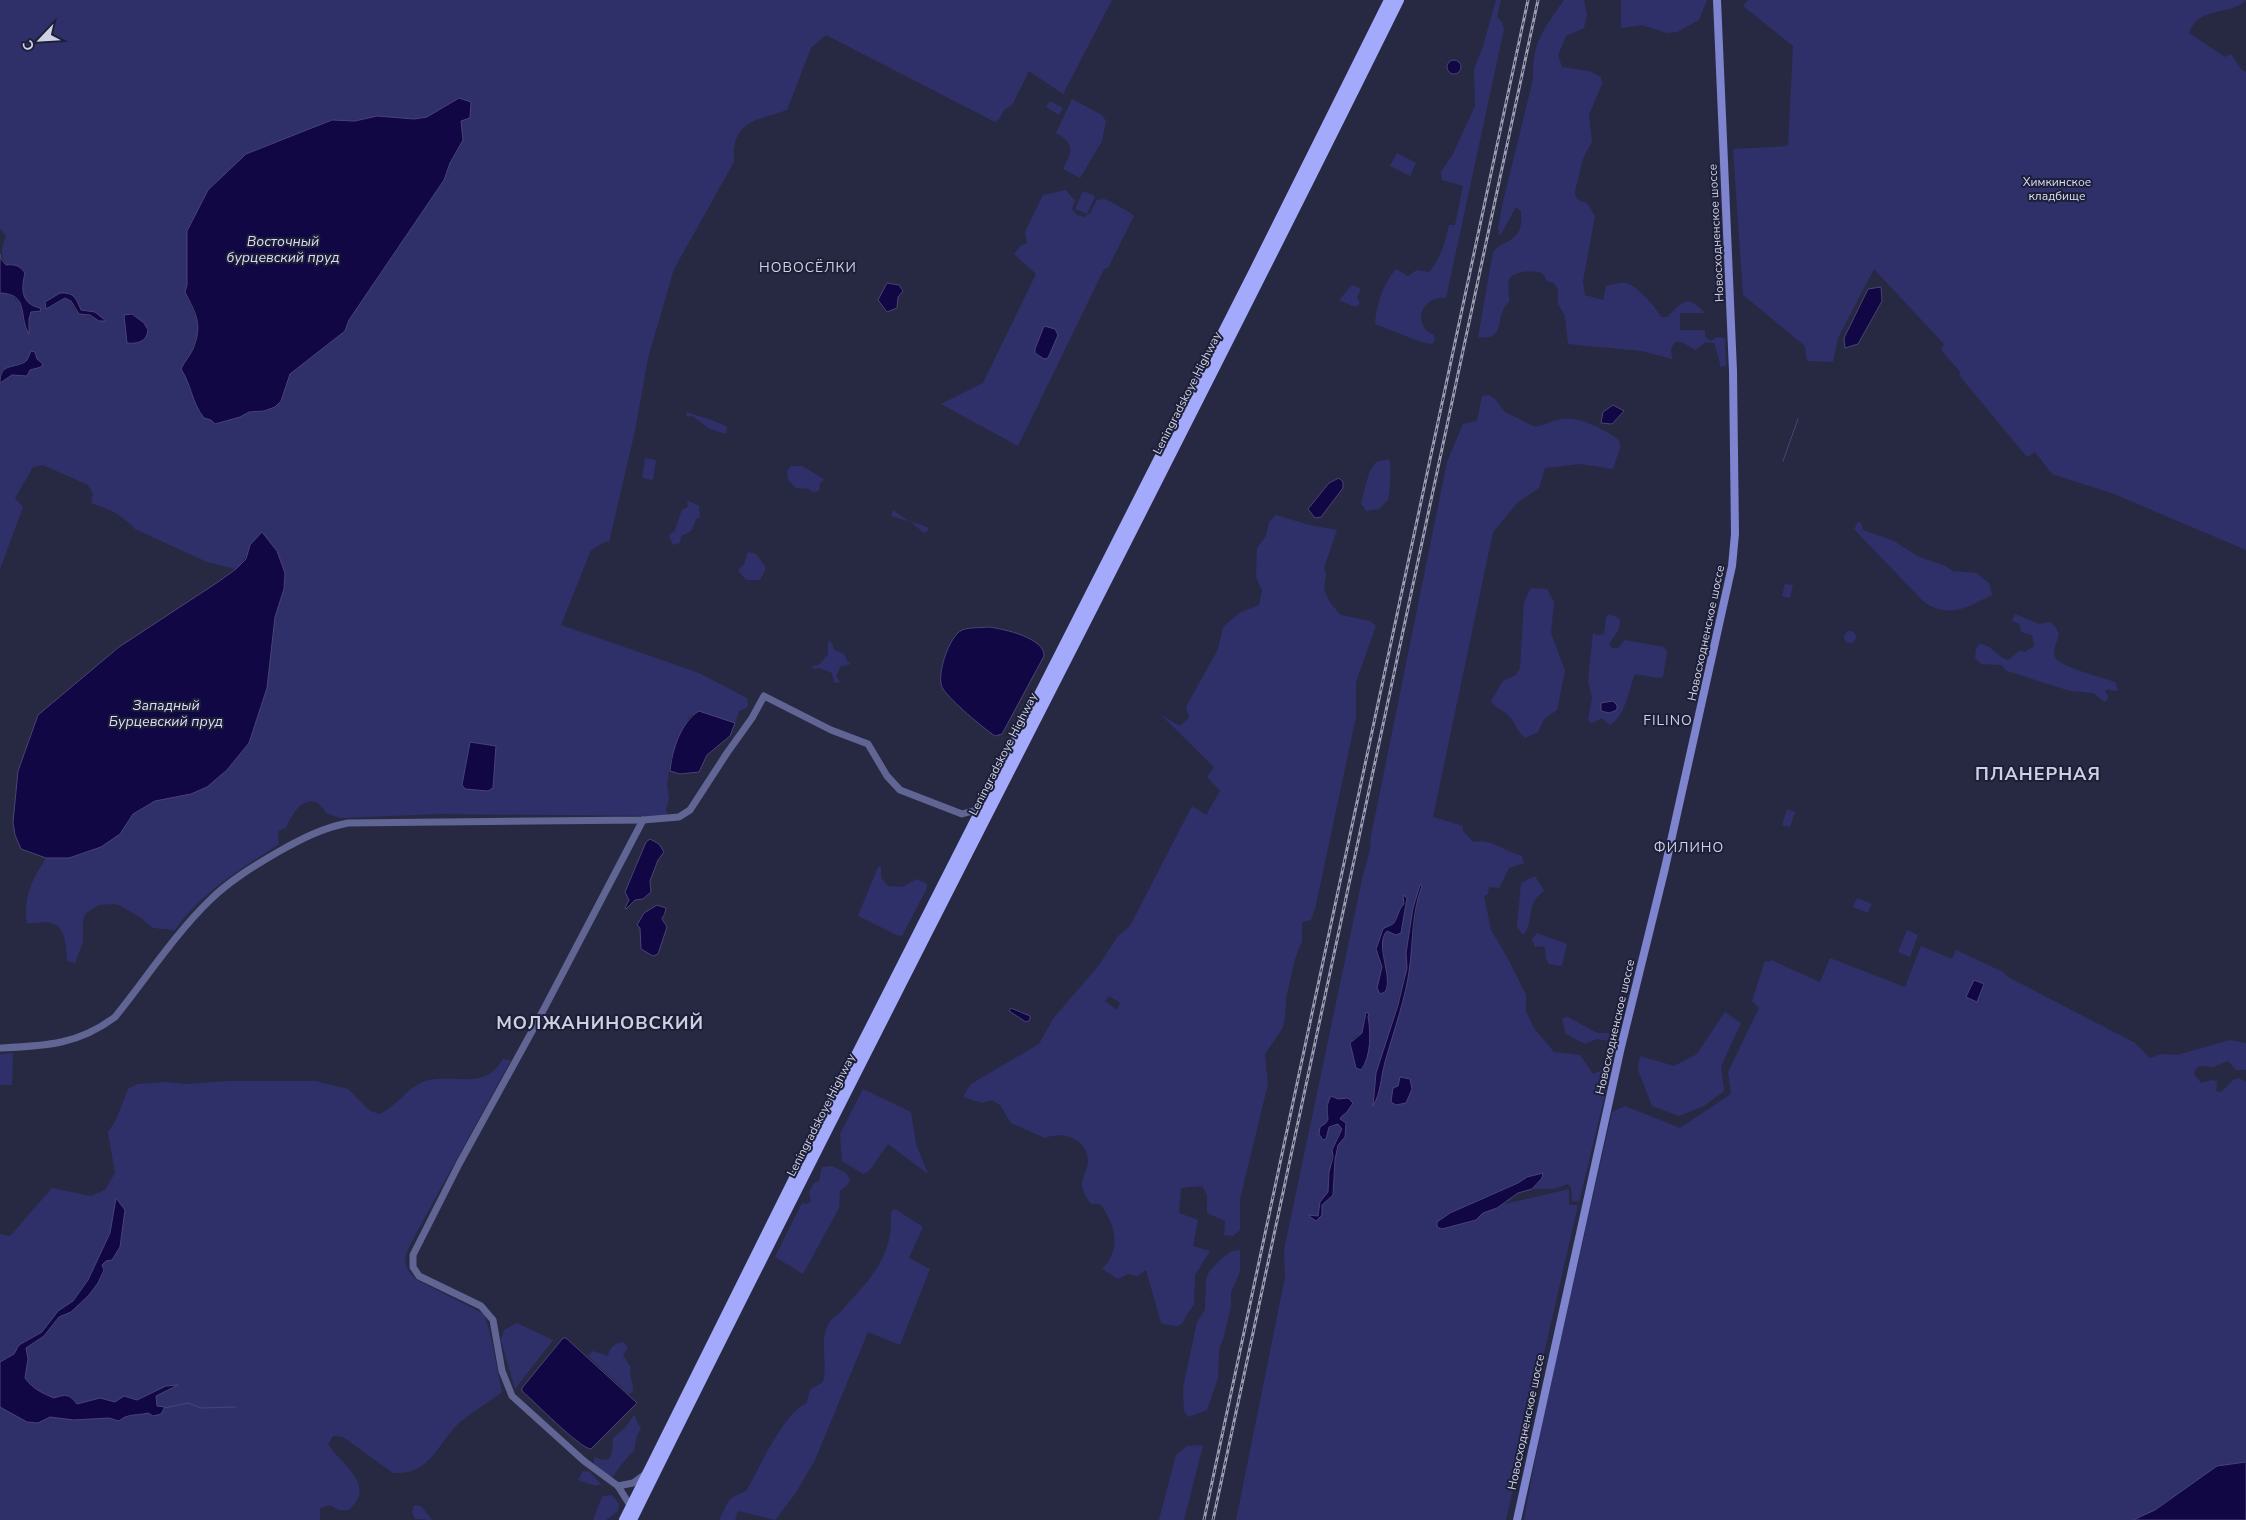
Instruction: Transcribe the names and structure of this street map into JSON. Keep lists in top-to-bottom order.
{
  "streets": {
    "highway": ["Leningradskoye Highway"],
    "main road": ["Новосходненское шоссе"]
  },
  "districts": [
    "НОВОСЁЛКИ",
    "FILINO",
    "ПЛАНЕРНАЯ",
    "ФИЛИНО",
    "МОЛЖАНИНОВСКИЙ"
  ],
  "water": ["Восточный бурцевский пруд", "Западный Бурцевский пруд"],
  "parks": ["Химкинское кладбище"],
  "north": "bottom left"
}
